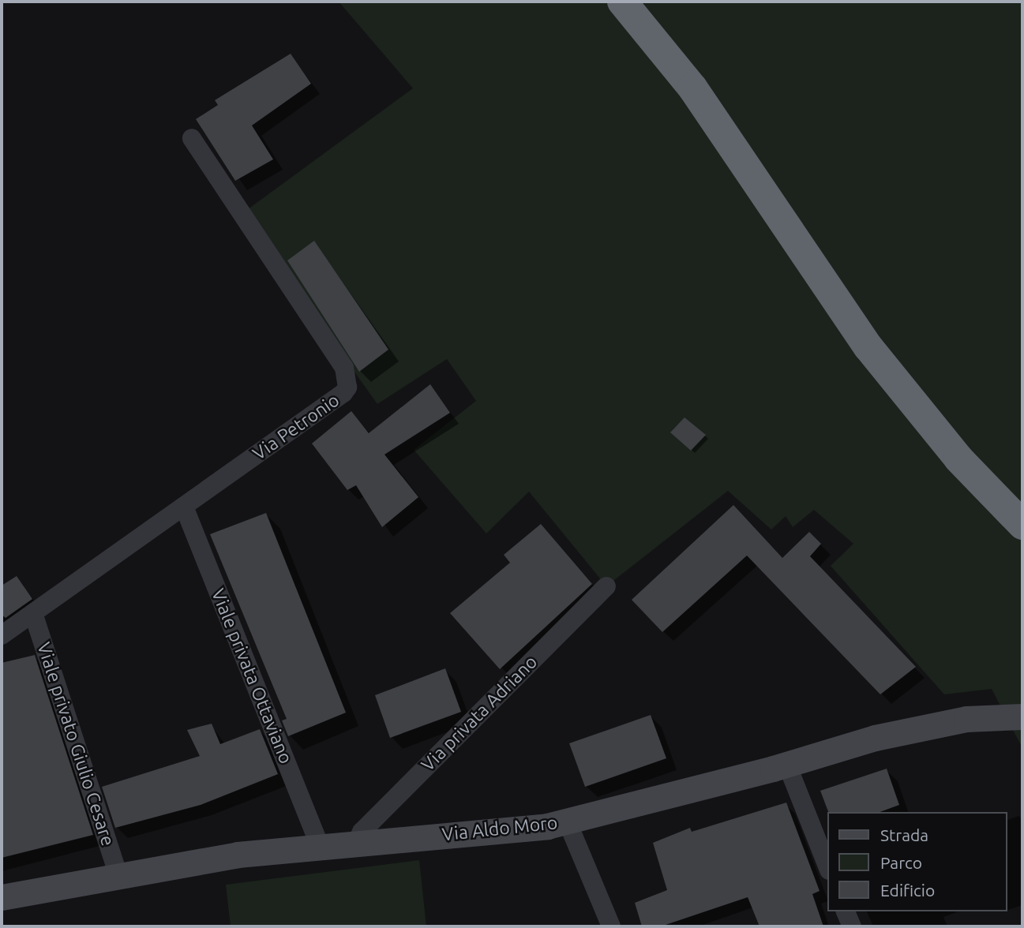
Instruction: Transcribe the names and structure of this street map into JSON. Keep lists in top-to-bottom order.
{
  "streets": {
    "street": [
      "Via Petronio",
      "Viale privata Ottaviano",
      "Via privata Adriano",
      "Viale privato Giulio Cesare",
      "Via Aldo Moro"
    ]
  },
  "crossings": [
    ["Via Petronio", "Viale privata Ottaviano"],
    ["Via Petronio", "Viale privato Giulio Cesare"],
    ["Viale privata Ottaviano", "Via Aldo Moro"],
    ["Via privata Adriano", "Via Aldo Moro"],
    ["Viale privato Giulio Cesare", "Via Aldo Moro"]
  ],
  "legend": ["Strada", "Parco", "Edificio"]
}
